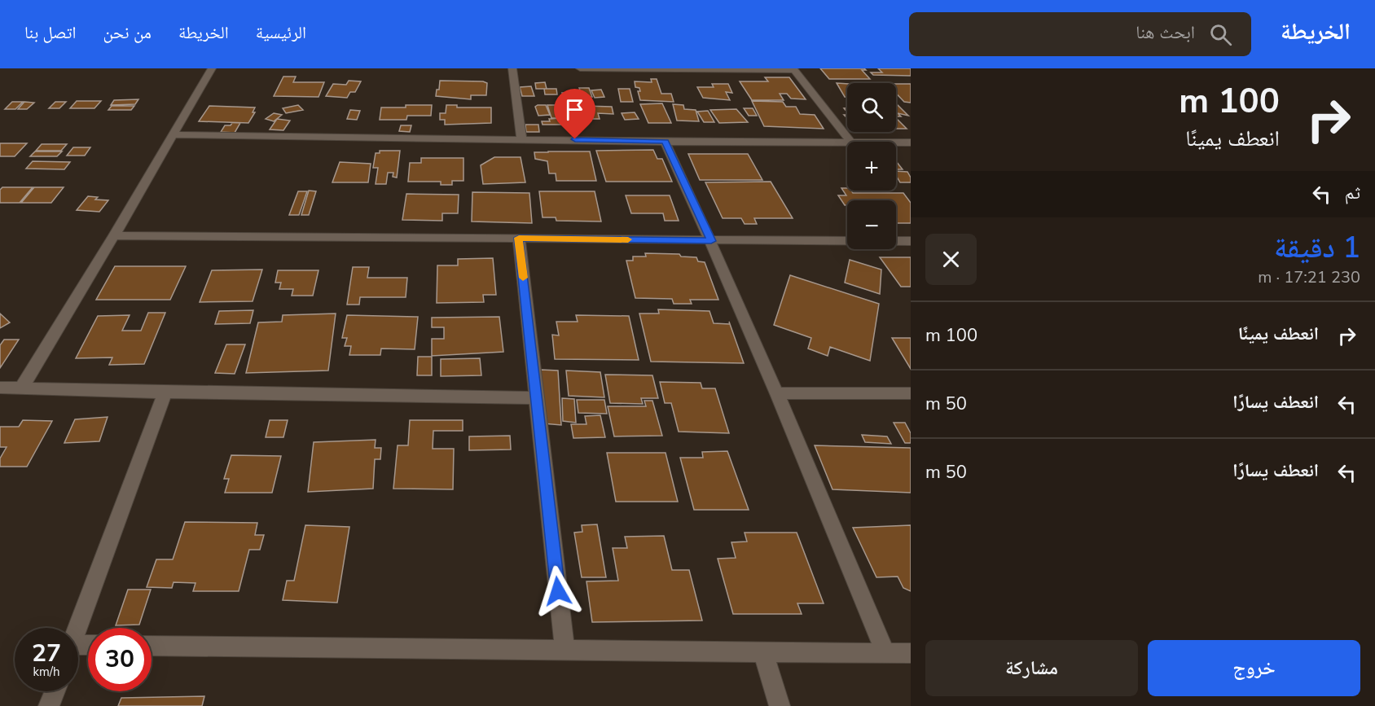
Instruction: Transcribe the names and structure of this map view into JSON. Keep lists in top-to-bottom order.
{
  "page": {
    "header": "الخريطة",
    "search": "ابحث هنا",
    "nav": [
      "الرئيسية",
      "الخريطة",
      "من نحن",
      "اتصل بنا"
    ],
    "turn": ["100 m", "انعطف يمينًا"],
    "map_buttons": ["+", "−"],
    "then": "ثم",
    "heading": ["1 دقيقة", "230 m · 17:21"],
    "list": [
      {
        "name": "انعطف يمينًا",
        "value": "100 m"
      },
      {
        "name": "انعطف يسارًا",
        "value": "50 m"
      },
      {
        "name": "انعطف يسارًا",
        "value": "50 m"
      }
    ],
    "speed": "27 km/h",
    "limit": "30",
    "buttons": ["خروج", "مشاركة"]
  }
}
